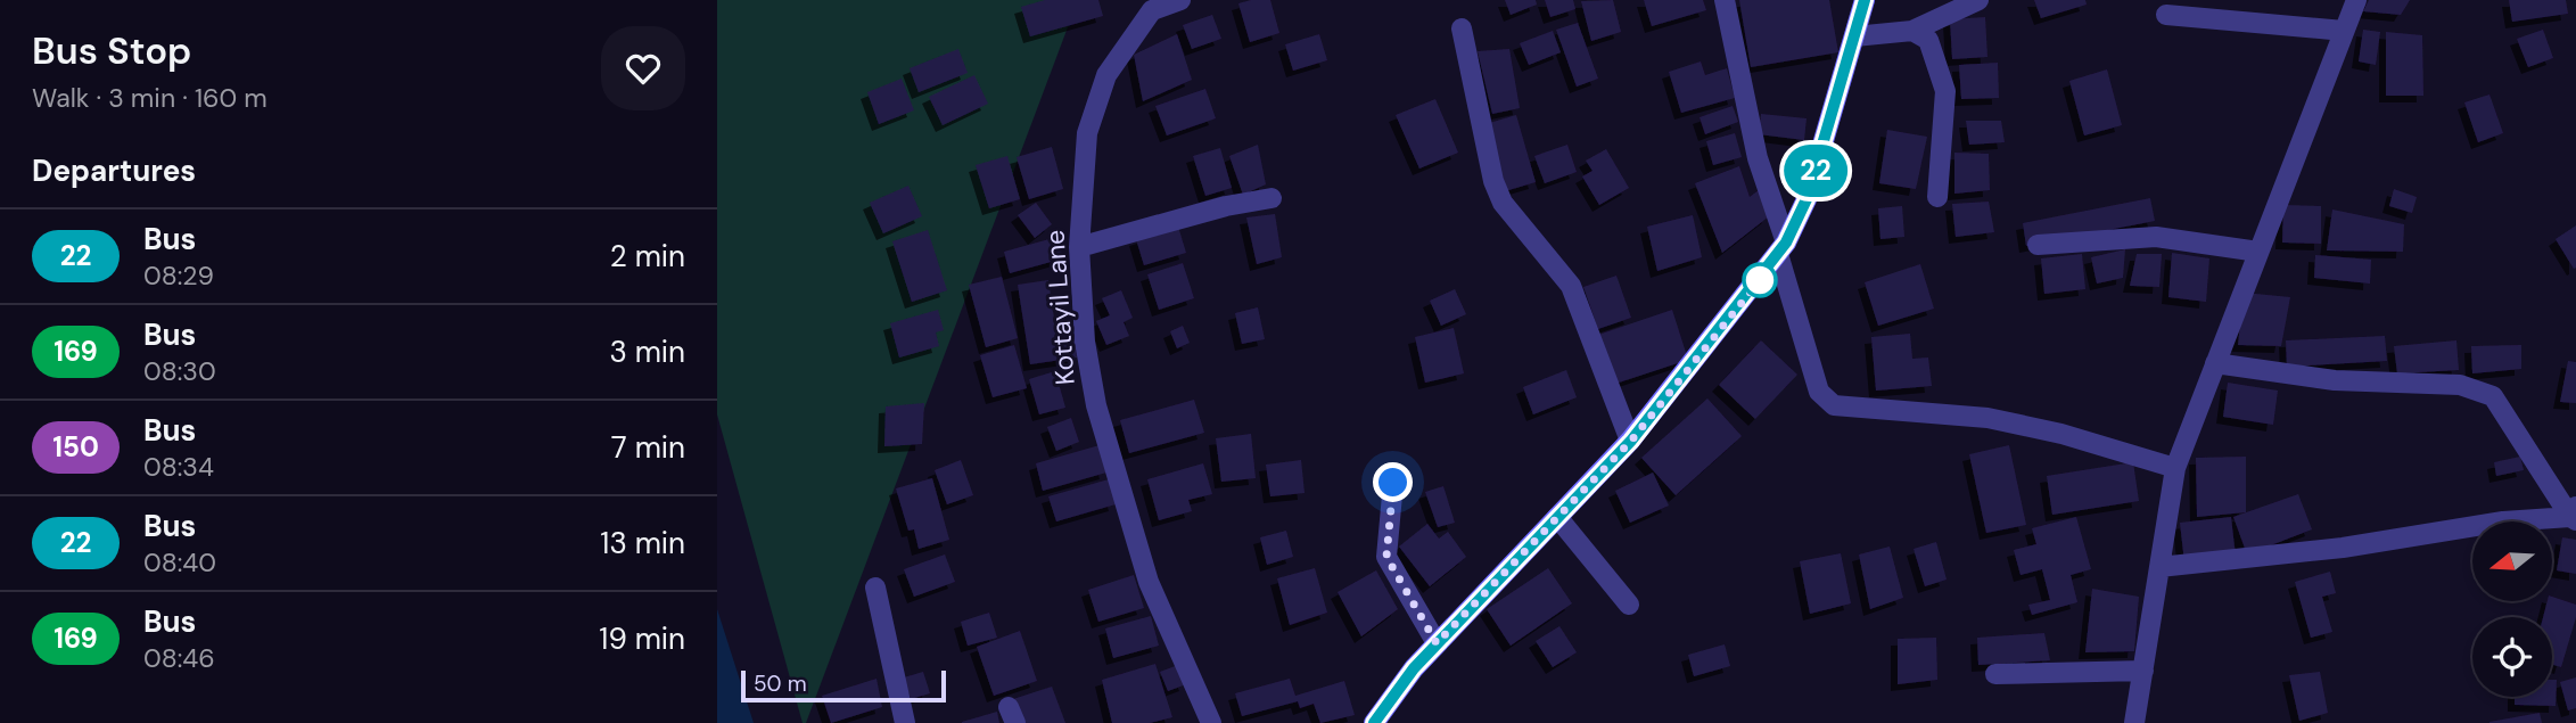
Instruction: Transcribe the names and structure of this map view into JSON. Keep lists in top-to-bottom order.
{
  "streets": {
    "street": ["Kottayil Lane"]
  },
  "lines": ["bus line 22"],
  "scale_bar": "50 m",
  "north": "left",
  "page": {
    "heading": [
      ["Bus Stop", "Walk · 3 min · 160 m"],
      "Departures"
    ],
    "on_map": "22",
    "list": [
      {
        "mark": "22",
        "name": "Bus",
        "note": "08:29",
        "value": "2 min"
      },
      {
        "mark": "169",
        "name": "Bus",
        "note": "08:30",
        "value": "3 min"
      },
      {
        "mark": "150",
        "name": "Bus",
        "note": "08:34",
        "value": "7 min"
      },
      {
        "mark": "22",
        "name": "Bus",
        "note": "08:40",
        "value": "13 min"
      },
      {
        "mark": "169",
        "name": "Bus",
        "note": "08:46",
        "value": "19 min"
      }
    ],
    "scale": "50 m"
  }
}
